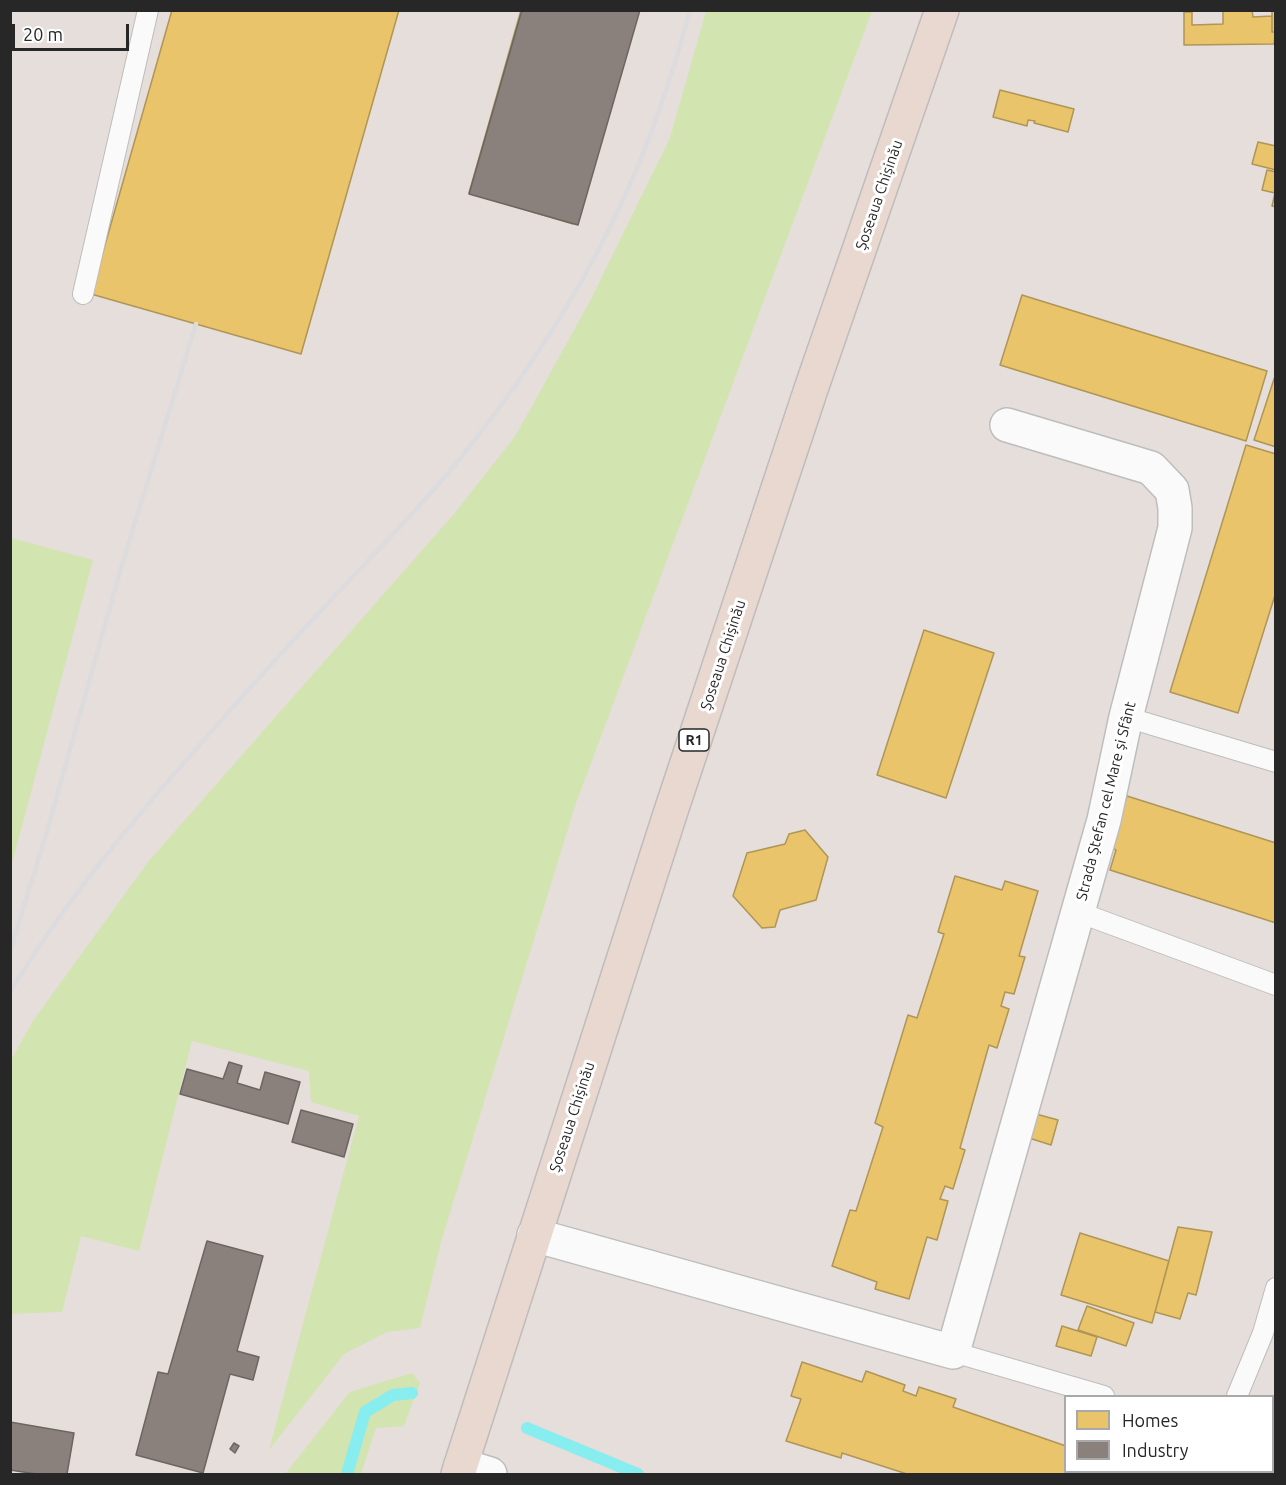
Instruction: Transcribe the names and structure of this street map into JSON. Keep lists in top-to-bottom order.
{
  "streets": {
    "highway": ["Șoseaua Chișinău", "R1"],
    "street": ["Strada Ștefan cel Mare și Sfânt"]
  },
  "legend": ["Homes", "Industry"],
  "scale_bar": "20 m"
}
